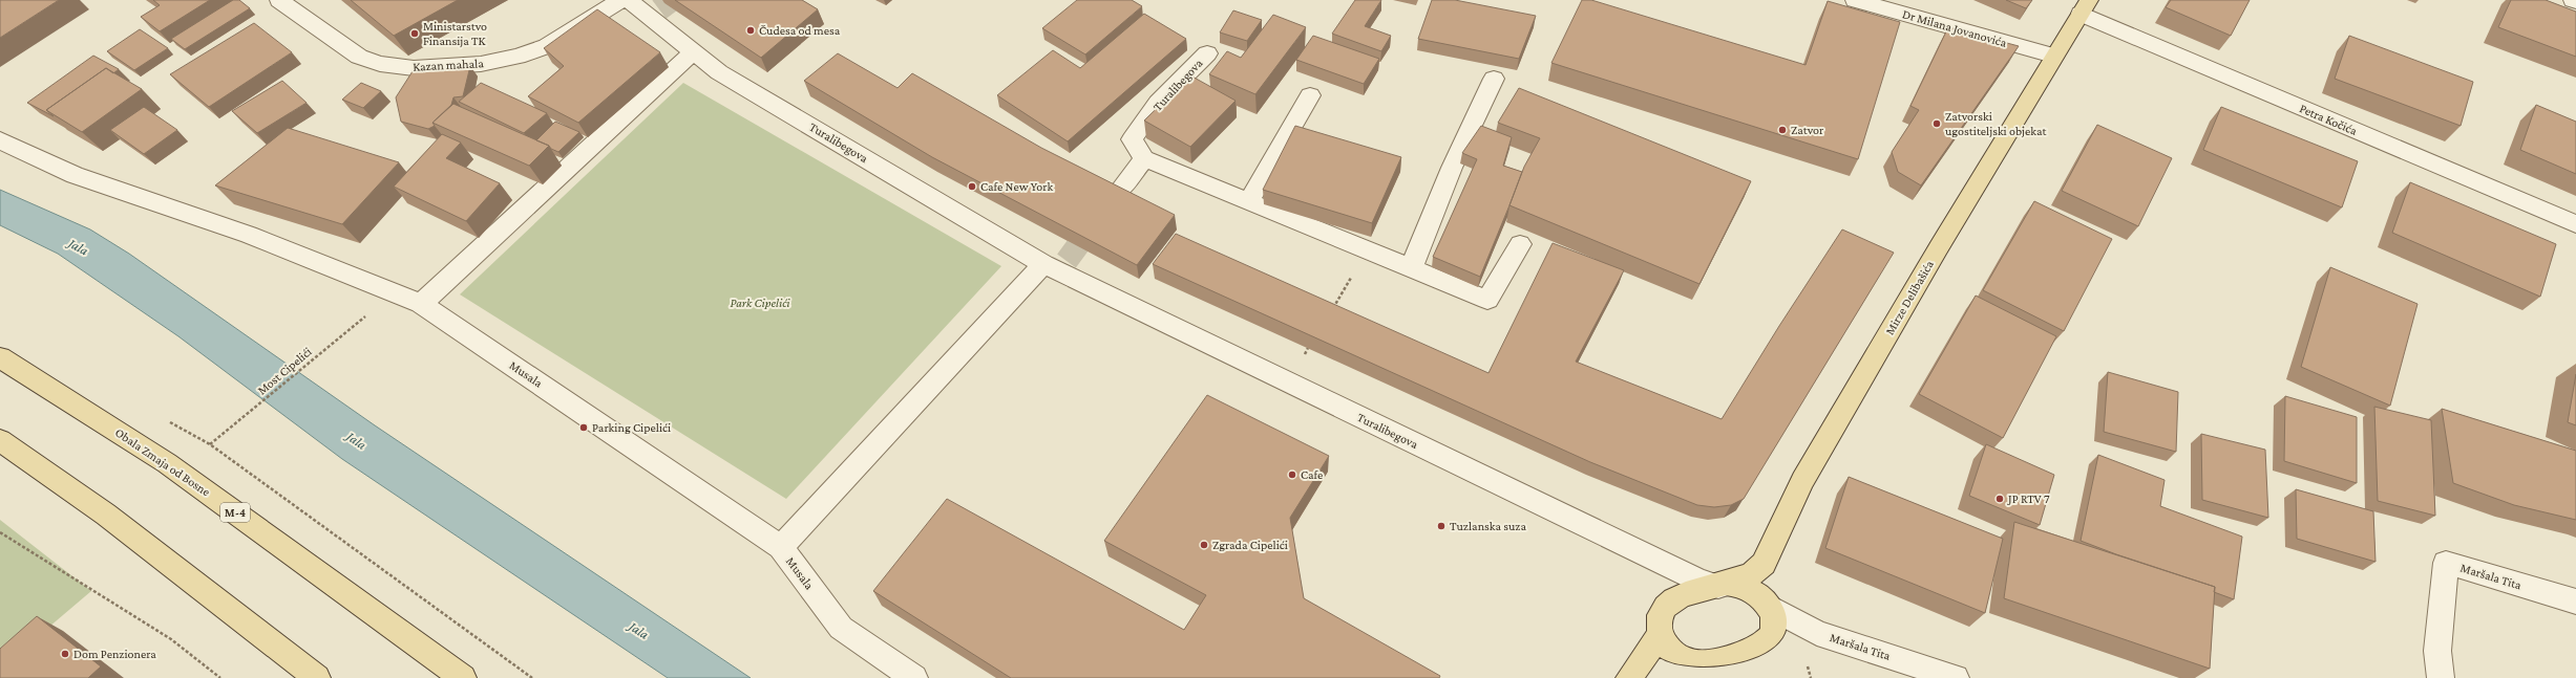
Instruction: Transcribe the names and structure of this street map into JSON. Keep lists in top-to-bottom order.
{
  "streets": {
    "main road": ["Mirze Delibašića", "Obala Zmaja od Bosne", "M-4"],
    "street": [
      "Dr Milana Jovanovića",
      "Kazan mahala",
      "Turalibegova",
      "Petra Kočića",
      "Musala",
      "Maršala Tita"
    ],
    "path": ["Most Cipelići"]
  },
  "crossings": [
    ["Dr Milana Jovanovića", "Mirze Delibašića"],
    ["Turalibegova", "Mirze Delibašića"],
    ["Turalibegova", "Maršala Tita"],
    ["Petra Kočića", "Mirze Delibašića"],
    ["Mirze Delibašića", "Maršala Tita"]
  ],
  "water": ["Jala"],
  "parks": ["Park Cipelići"],
  "places": [
    "Čudesa od mesa",
    "Ministarstvo Finansija TK",
    "Zatvorski ugostiteljski objekat",
    "Zatvor",
    "Cafe New York",
    "Parking Cipelići",
    "Cafe",
    "JP RTV 7",
    "Tuzlanska suza",
    "Zgrada Cipelići",
    "Dom Penzionera"
  ]
}
